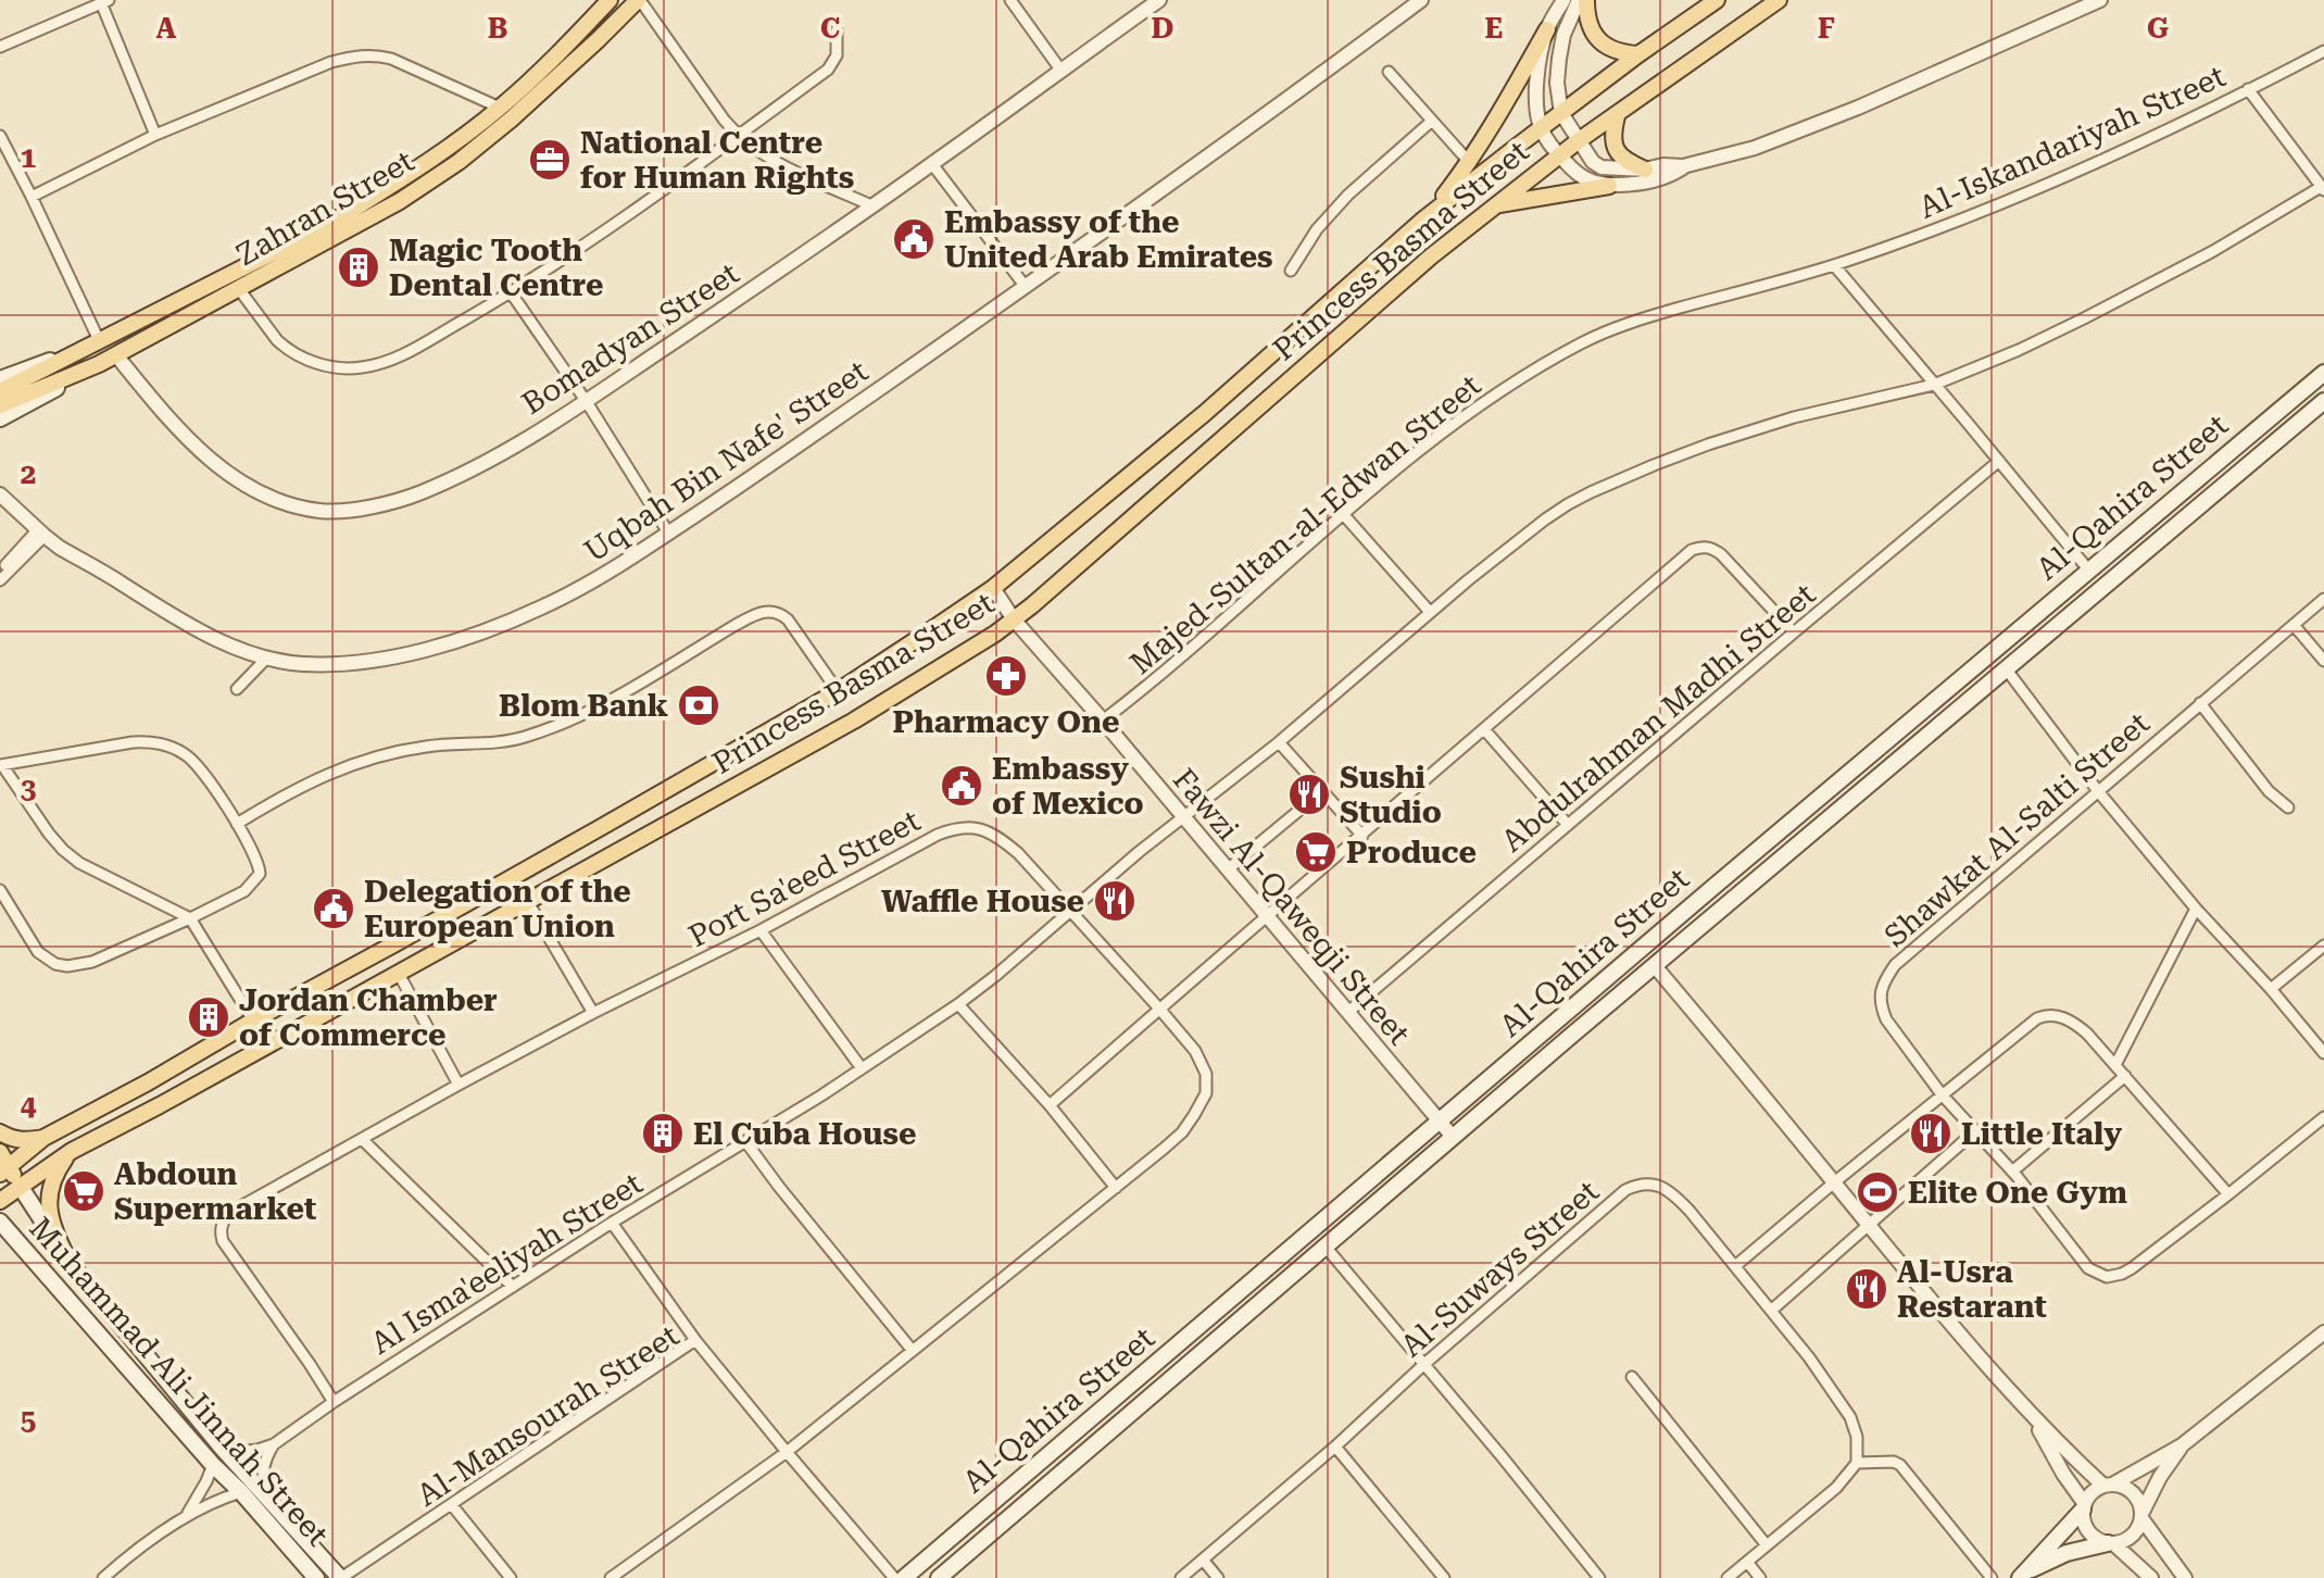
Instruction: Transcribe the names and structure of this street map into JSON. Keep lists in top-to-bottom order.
{
  "streets": {
    "main road": [
      "Zahran Street",
      "Princess Basma Street",
      "Al-Qahira Street",
      "Muhammad Ali Jinnah Street"
    ],
    "street": [
      "Al-Iskandariyah Street",
      "Bomadyan Street",
      "Uqbah Bin Nafe' Street",
      "Majed-Sultan-al-Edwan Street",
      "Abdulrahman Madhi Street",
      "Shawkat Al-Salti Street",
      "Port Sa'eed Street",
      "Fawzi Al-Qaweqji Street",
      "Al Isma'eeliyah Street",
      "Al-Suways Street",
      "Al-Mansourah Street"
    ]
  },
  "crossings": [
    ["Al-Iskandariyah Street", "Majed-Sultan-al-Edwan Street"],
    ["Zahran Street", "Bomadyan Street"],
    ["Princess Basma Street", "Fawzi Al-Qaweqji Street"],
    ["Princess Basma Street", "Muhammad Ali Jinnah Street"],
    ["Al-Qahira Street", "Fawzi Al-Qaweqji Street"],
    ["Majed-Sultan-al-Edwan Street", "Fawzi Al-Qaweqji Street"],
    ["Abdulrahman Madhi Street", "Fawzi Al-Qaweqji Street"],
    ["Port Sa'eed Street", "Al Isma'eeliyah Street"],
    ["Port Sa'eed Street", "Al-Mansourah Street"],
    ["Fawzi Al-Qaweqji Street", "Al Isma'eeliyah Street"],
    ["Al Isma'eeliyah Street", "Muhammad Ali Jinnah Street"],
    ["Muhammad Ali Jinnah Street", "Al-Mansourah Street"]
  ],
  "places": {
    "office": ["National Centre for Human Rights"],
    "public building": ["Embassy of the United Arab Emirates", "Embassy of Mexico", "Delegation of the European Union"],
    "building": ["Magic Tooth Dental Centre", "Jordan Chamber of Commerce", "El Cuba House"],
    "pharmacy": ["Pharmacy One"],
    "bank": ["Blom Bank"],
    "restaurant": [
      "Sushi Studio",
      "Waffle House",
      "Little Italy",
      "Al-Usra Restarant"
    ],
    "supermarket": ["Produce", "Abdoun Supermarket"],
    "sports": ["Elite One Gym"]
  },
  "grid": {
    "columns": [
      "A",
      "B",
      "C",
      "D",
      "E",
      "F",
      "G"
    ],
    "rows": [
      "1",
      "2",
      "3",
      "4",
      "5"
    ]
  }
}
